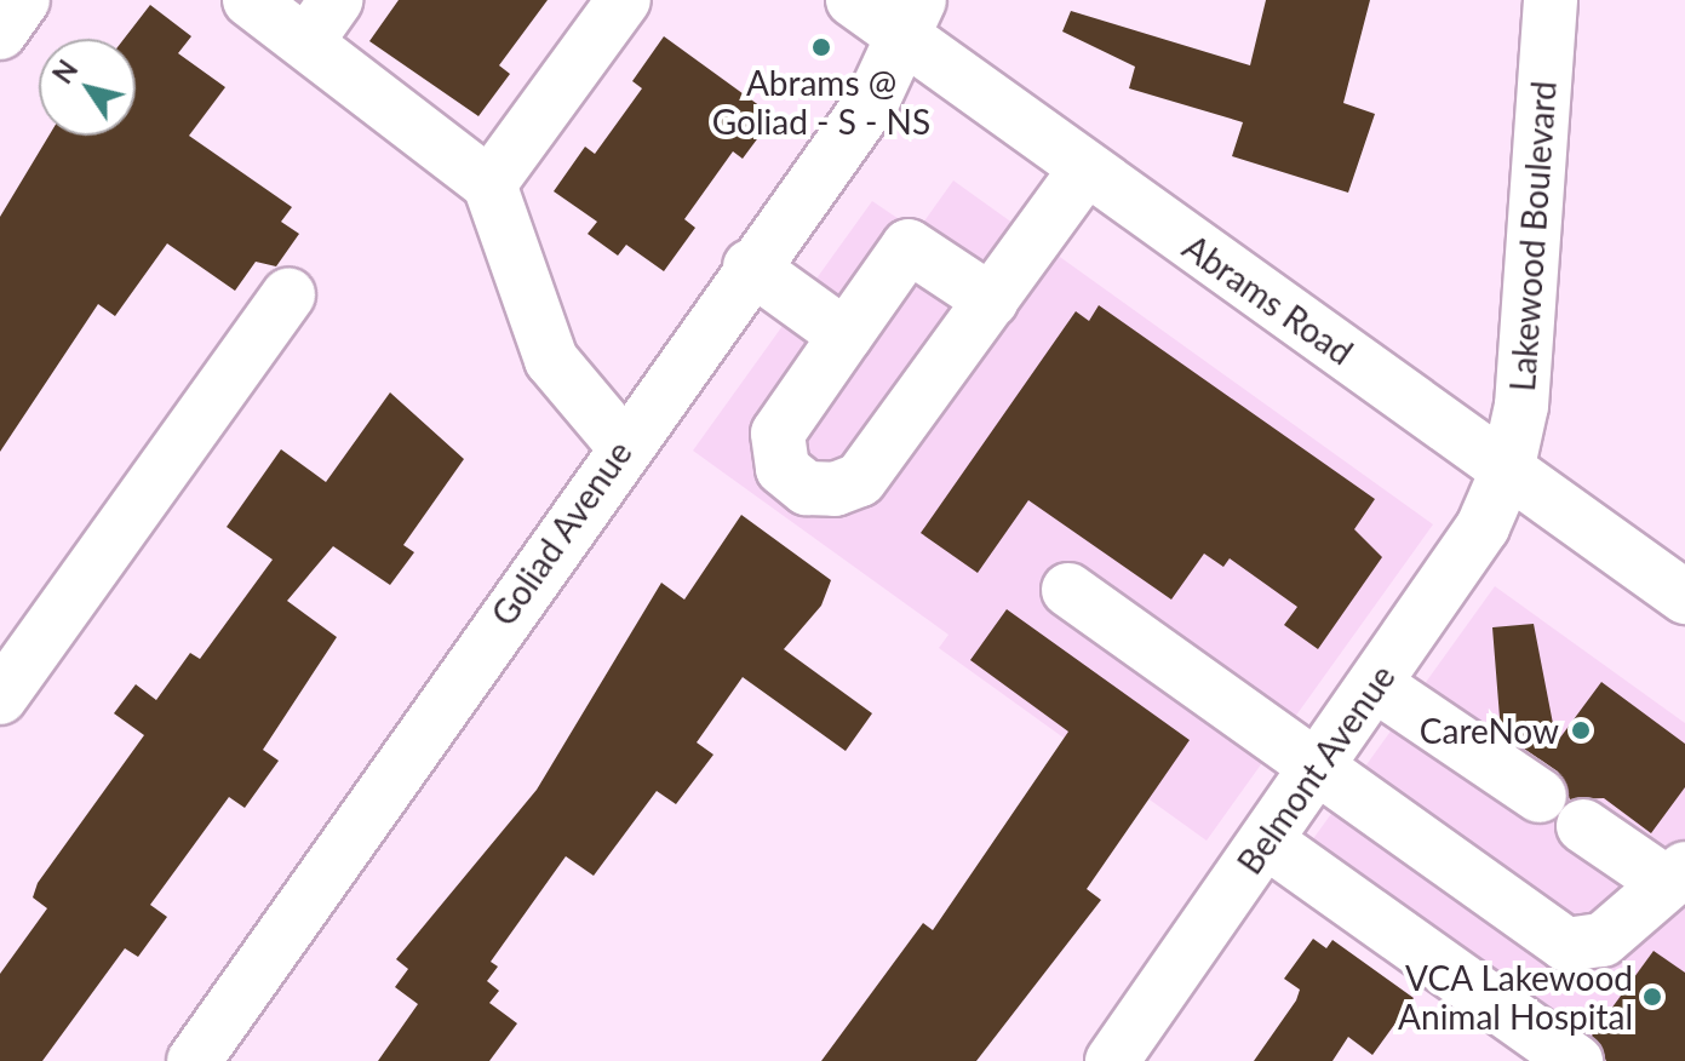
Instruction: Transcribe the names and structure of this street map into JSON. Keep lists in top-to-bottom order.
{
  "streets": {
    "street": [
      "Lakewood Boulevard",
      "Abrams Road",
      "Goliad Avenue",
      "Belmont Avenue"
    ]
  },
  "crossings": [
    ["Lakewood Boulevard", "Abrams Road"],
    ["Lakewood Boulevard", "Belmont Avenue"],
    ["Abrams Road", "Goliad Avenue"],
    ["Abrams Road", "Belmont Avenue"]
  ],
  "places": ["Abrams @ Goliad - S - NS", "CareNow", "VCA Lakewood Animal Hospital"],
  "north": "top left"
}
